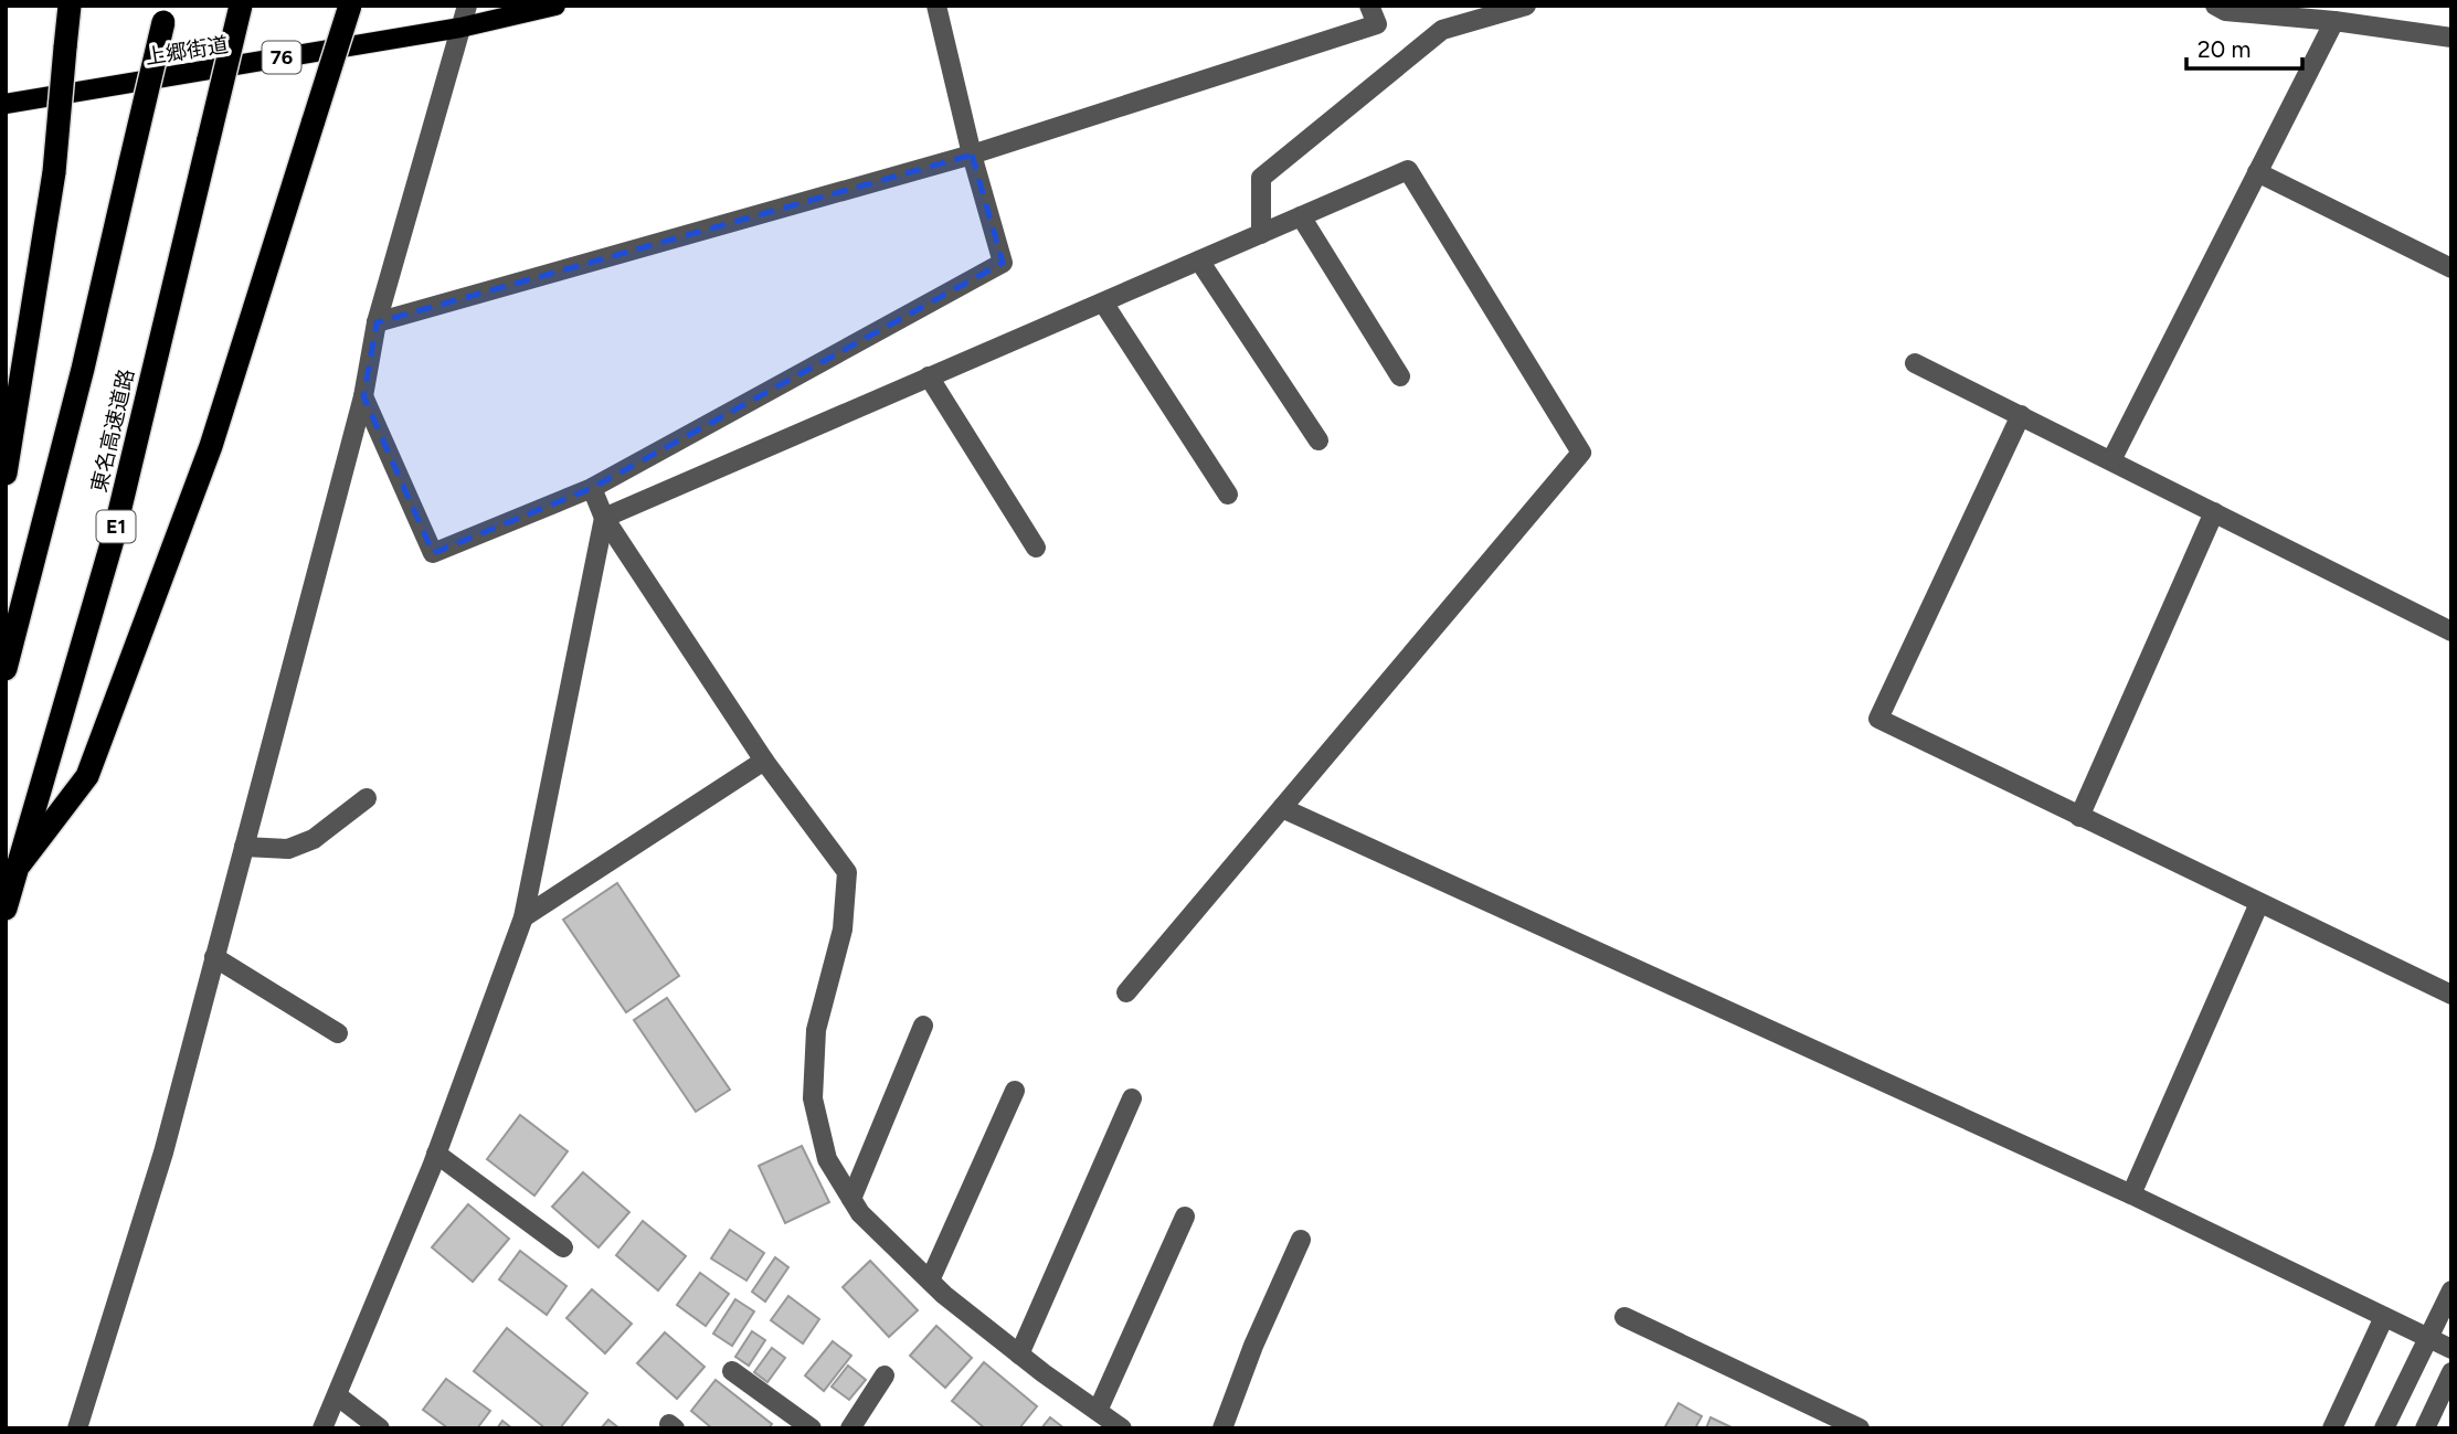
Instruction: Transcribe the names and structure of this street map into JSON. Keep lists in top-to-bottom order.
{
  "streets": {
    "highway": ["東名高速道路", "E1"],
    "main road": ["上郷街道", "76"]
  },
  "scale_bar": "20 m"
}
